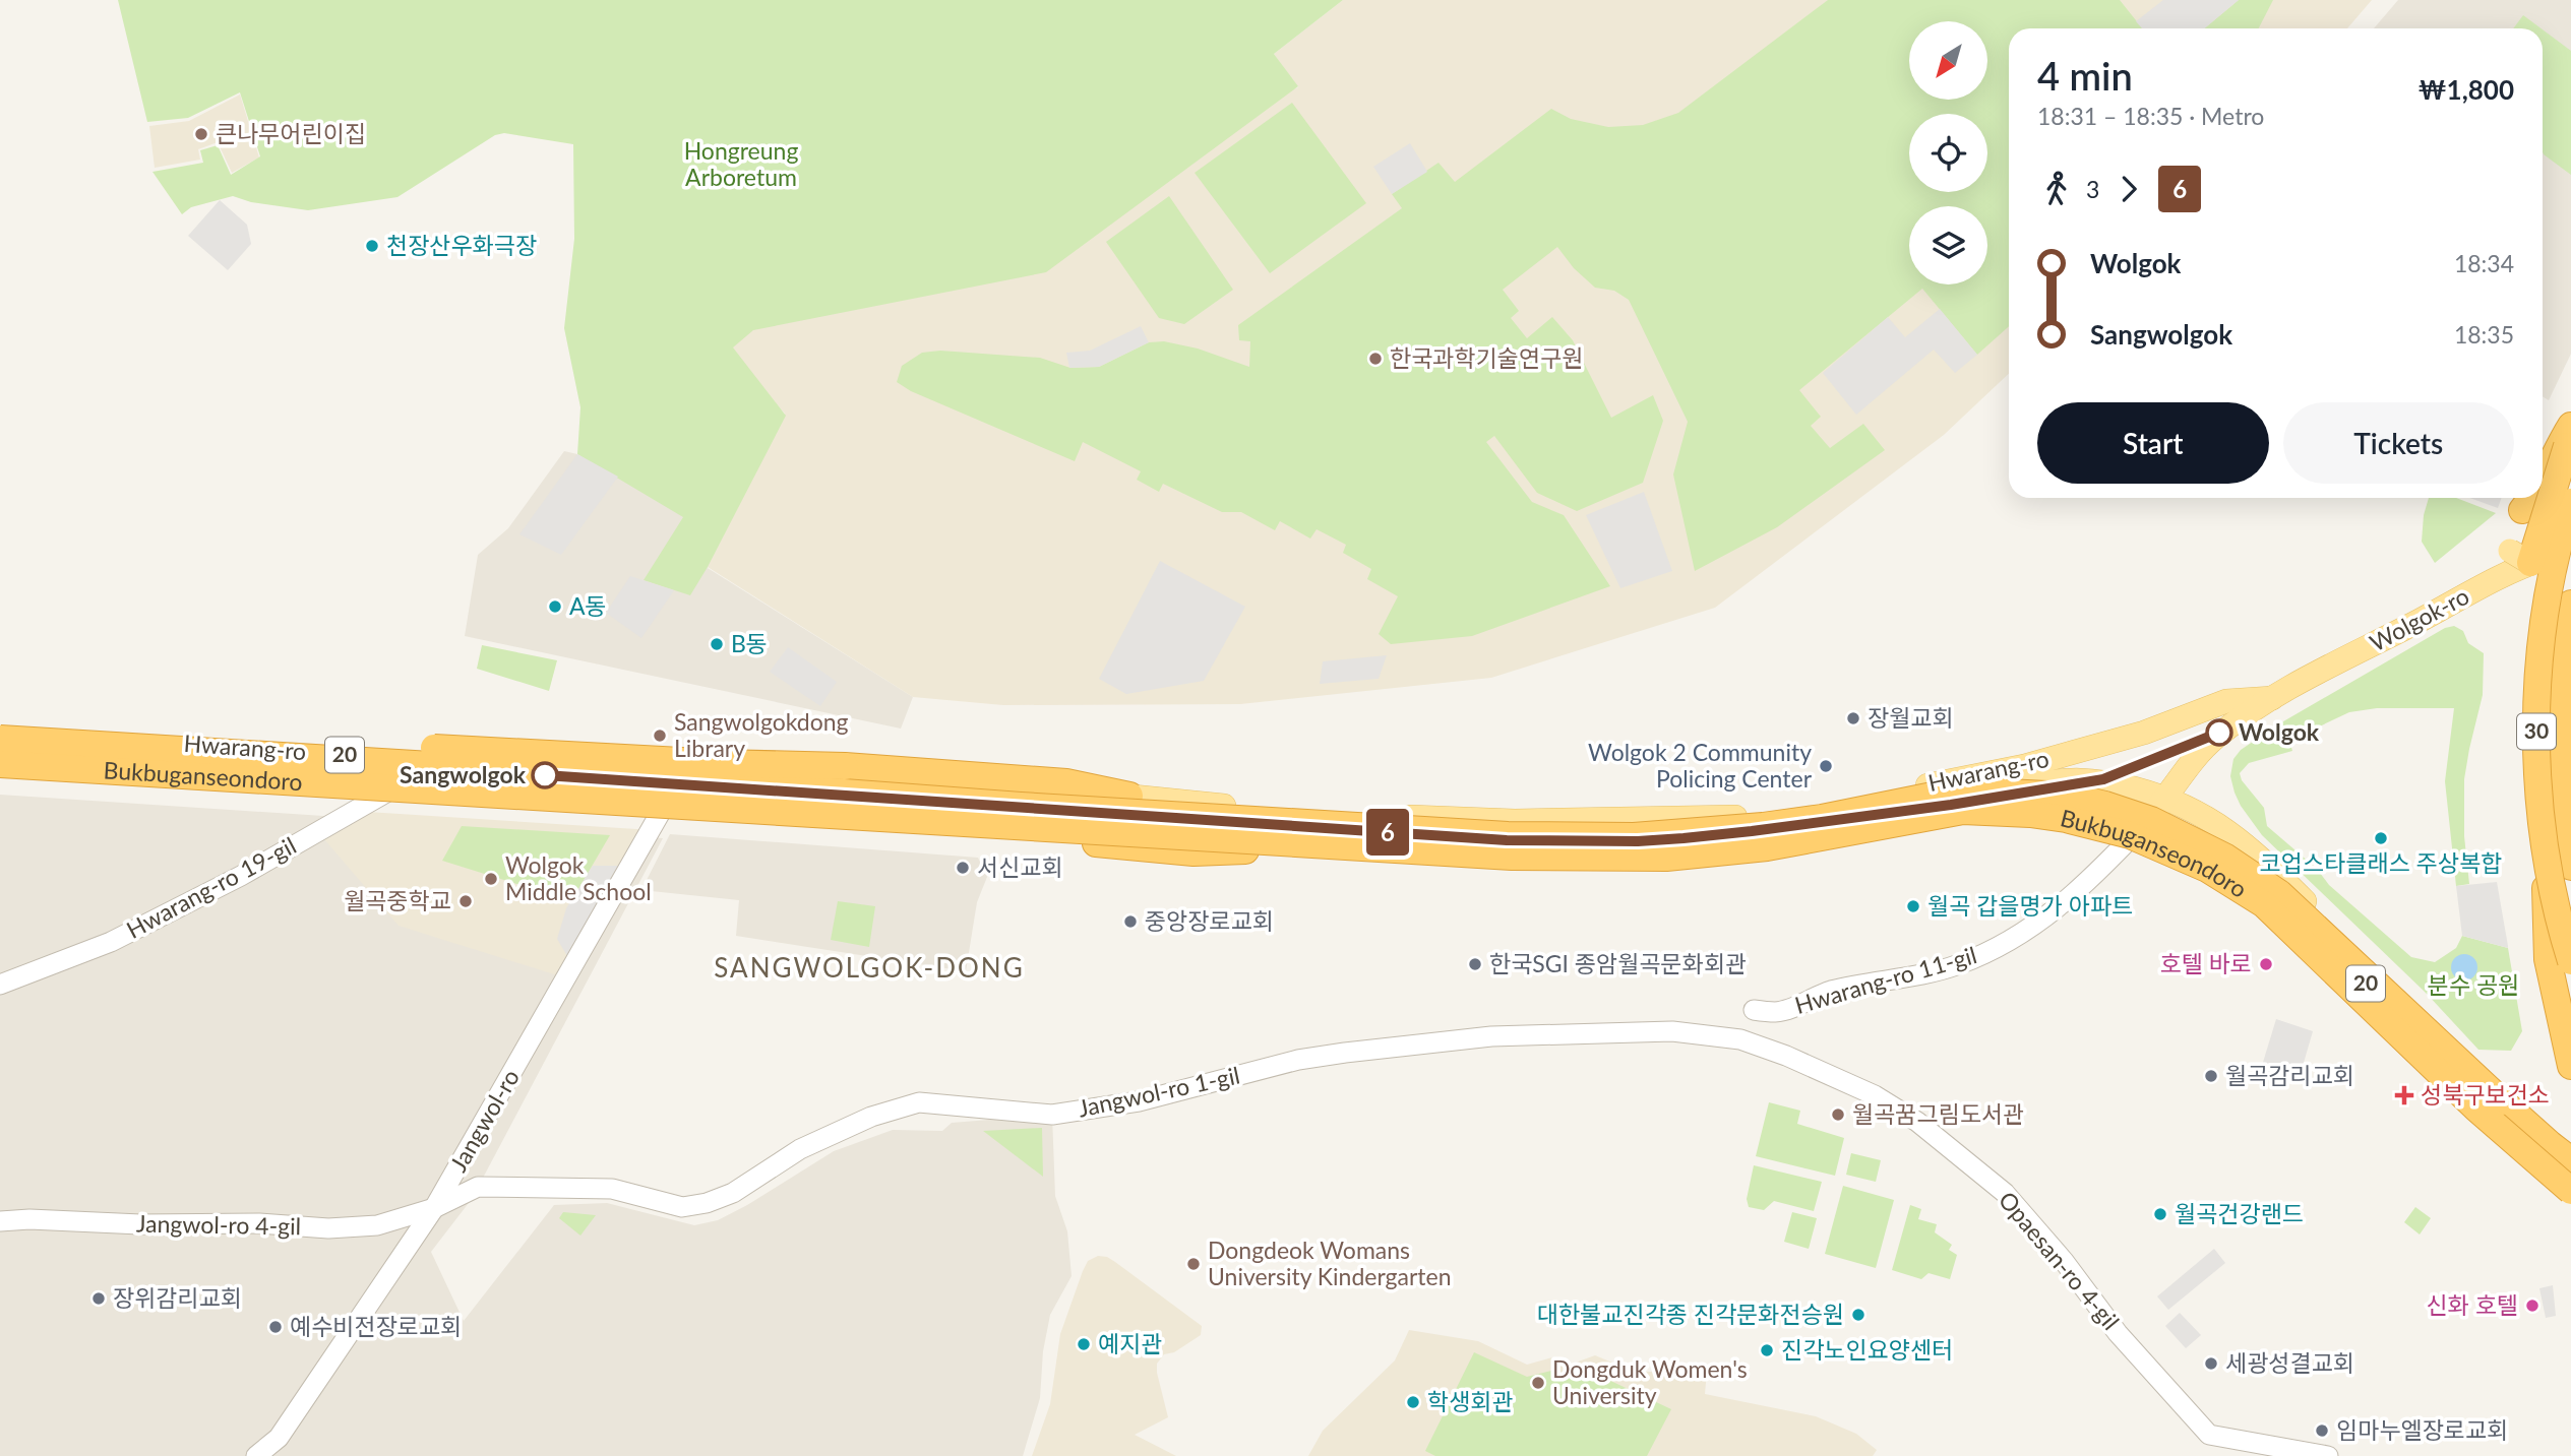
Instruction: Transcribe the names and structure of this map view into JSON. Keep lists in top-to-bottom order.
{
  "streets": {
    "highway": ["30", "Bukbuganseondoro"],
    "main road": [
      "Wolgok-ro",
      "Hwarang-ro",
      "20",
      "Jangwol-ro"
    ],
    "street": [
      "Hwarang-ro 19-gil",
      "Hwarang-ro 11-gil",
      "Jangwol-ro 1-gil",
      "Jangwol-ro 4-gil",
      "Opaesan-ro 4-gil"
    ]
  },
  "crossings": [
    ["Wolgok-ro", "Hwarang-ro"],
    ["Wolgok-ro", "Hwarang-ro 11-gil"],
    ["Hwarang-ro", "Hwarang-ro 19-gil"],
    ["Hwarang-ro", "Hwarang-ro 11-gil"],
    ["Hwarang-ro", "Jangwol-ro"],
    ["Jangwol-ro 1-gil", "Jangwol-ro"],
    ["Jangwol-ro 1-gil", "Jangwol-ro 4-gil"],
    ["Jangwol-ro 1-gil", "Opaesan-ro 4-gil"],
    ["Jangwol-ro", "Jangwol-ro 4-gil"]
  ],
  "districts": ["SANGWOLGOK-DONG"],
  "parks": ["Hongreung Arboretum", "분수 공원"],
  "places": {
    "other": [
      "큰나무어린이집",
      "천장산우화극장",
      "한국과학기술연구원",
      "A동",
      "B동",
      "장월교회",
      "Wolgok",
      "Sangwolgokdong Library",
      "Wolgok 2 Community Policing Center",
      "Sangwolgok",
      "코업스타클래스 주상복합",
      "서신교회",
      "Wolgok Middle School",
      "월곡중학교",
      "월곡 갑을명가 아파트",
      "중앙장로교회",
      "한국SGI 종암월곡문화회관",
      "호텔 바로",
      "월곡감리교회",
      "월곡꿈그림도서관",
      "월곡건강랜드",
      "Dongdeok Womans University Kindergarten",
      "장위감리교회",
      "신화 호텔",
      "대한불교진각종 진각문화전승원",
      "예수비전장로교회",
      "예지관",
      "진각노인요양센터",
      "세광성결교회",
      "Dongduk Women's University",
      "학생회관",
      "임마누엘장로교회"
    ],
    "health": ["성북구보건소"]
  },
  "lines": ["metro line 6"],
  "north": "bottom left",
  "page": {
    "on_map": "6",
    "heading": ["4 min", "18:31 – 18:35 · Metro", "₩1,800"],
    "legs": ["3", "6"],
    "list": [
      {
        "name": "Wolgok",
        "value": "18:34"
      },
      {
        "name": "Sangwolgok",
        "value": "18:35"
      }
    ],
    "buttons": ["Start", "Tickets"]
  }
}
